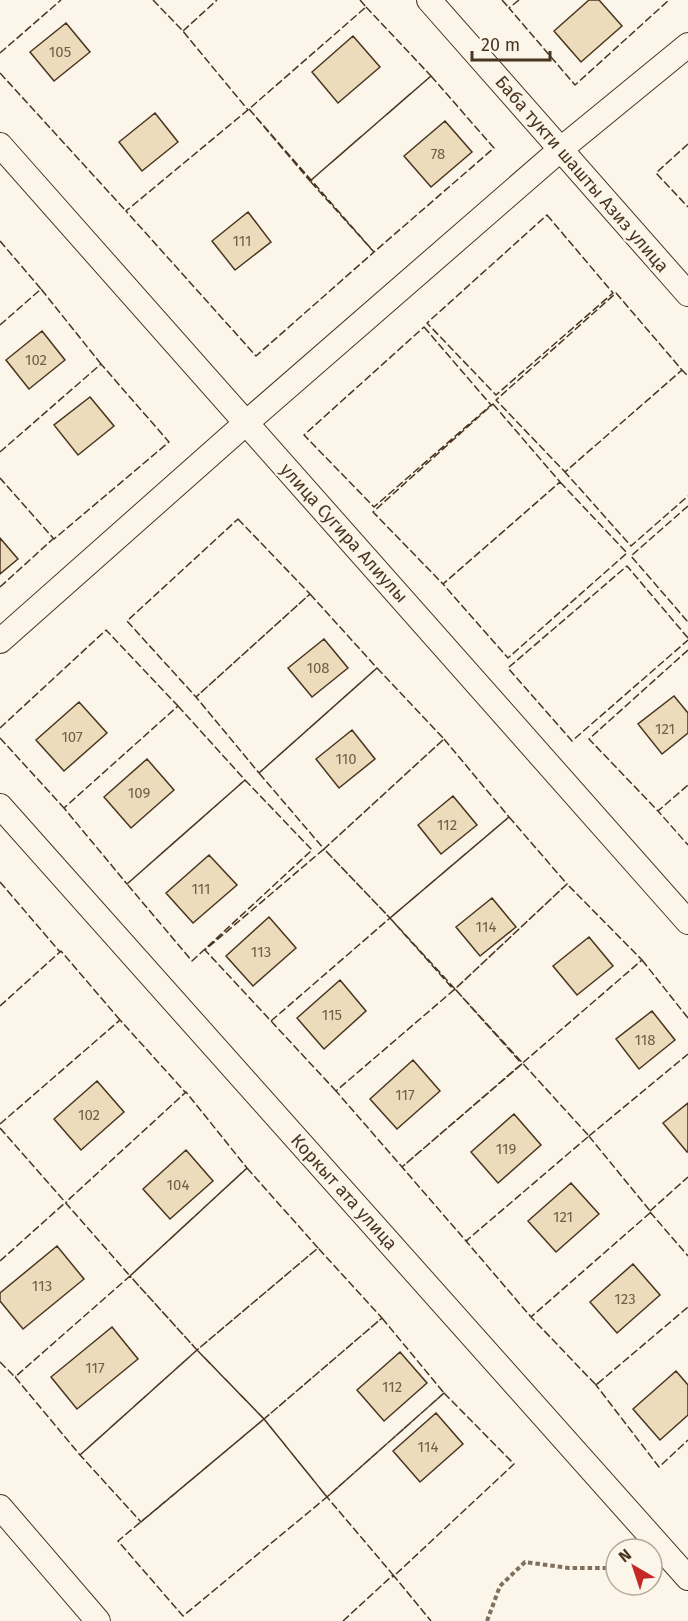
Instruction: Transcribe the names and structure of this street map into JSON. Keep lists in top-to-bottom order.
{
  "streets": {
    "street": ["Баба тукти шашты Азиз улица", "улица Сугира Алиулы", "Коркыт ата улица"]
  },
  "house_numbers": [
    "105",
    "78",
    "111",
    "102",
    "108",
    "121",
    "107",
    "110",
    "109",
    "112",
    "111",
    "114",
    "113",
    "115",
    "118",
    "117",
    "102",
    "119",
    "104",
    "121",
    "113",
    "123",
    "117",
    "112",
    "114"
  ],
  "scale_bar": "20 m",
  "north": "top left"
}
